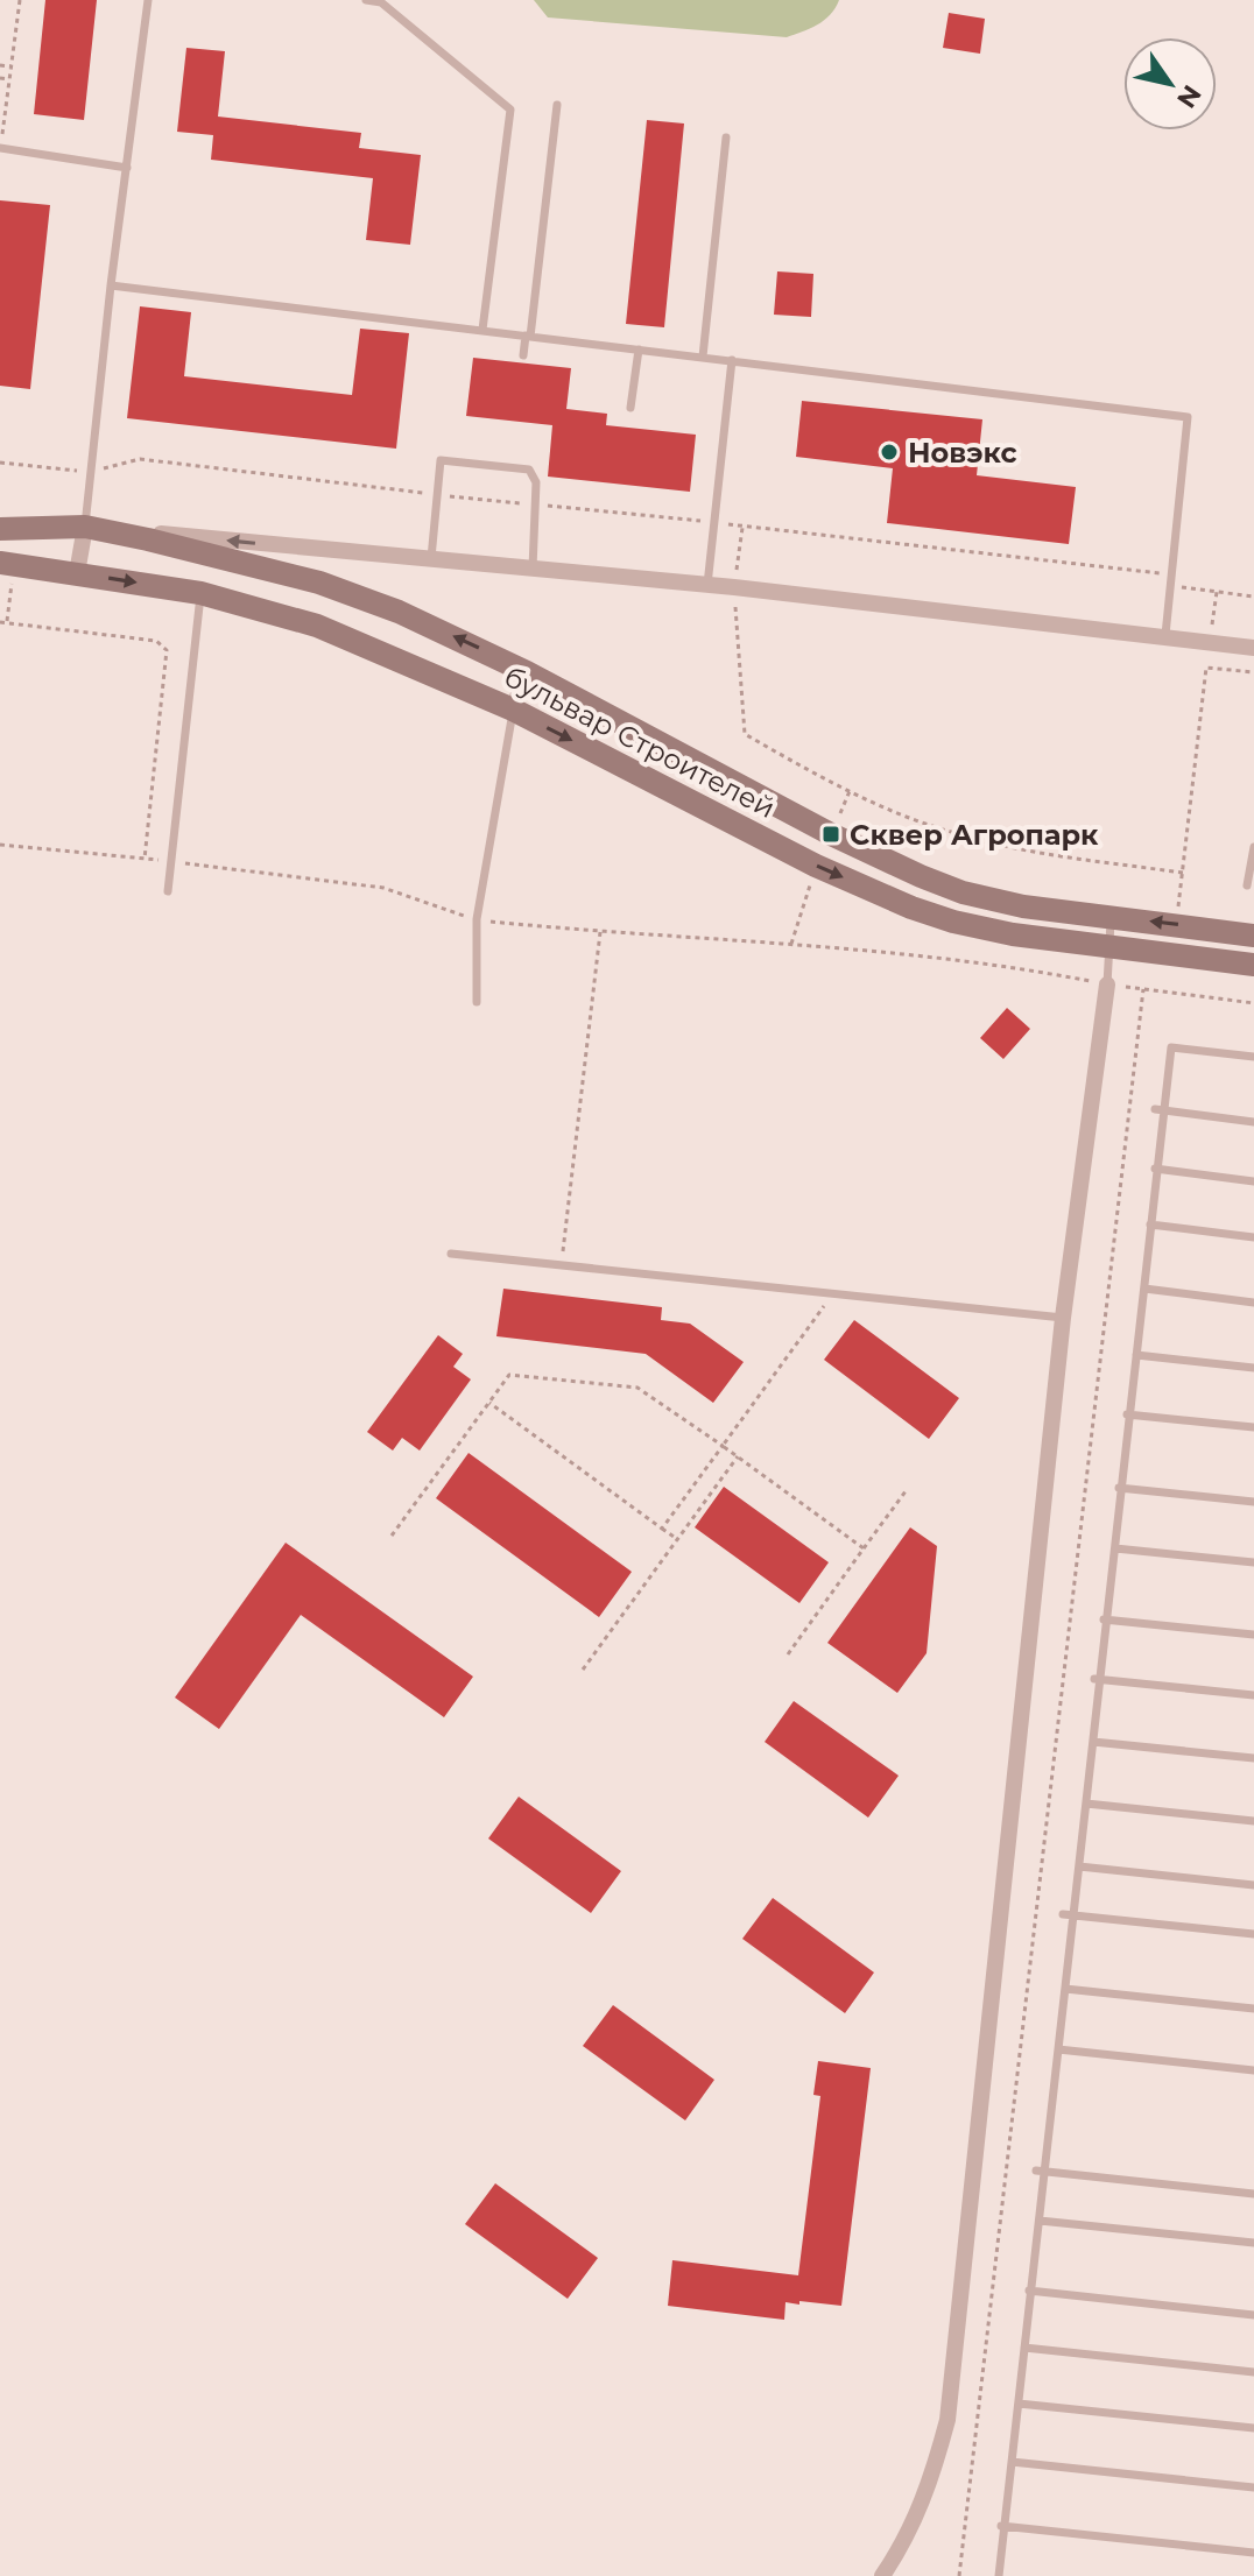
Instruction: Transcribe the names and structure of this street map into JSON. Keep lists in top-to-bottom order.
{
  "streets": {
    "main road": ["бульвар Строителей"]
  },
  "places": {
    "other": ["Новэкс"],
    "transit": ["Сквер Агропарк"]
  },
  "north": "bottom right"
}
